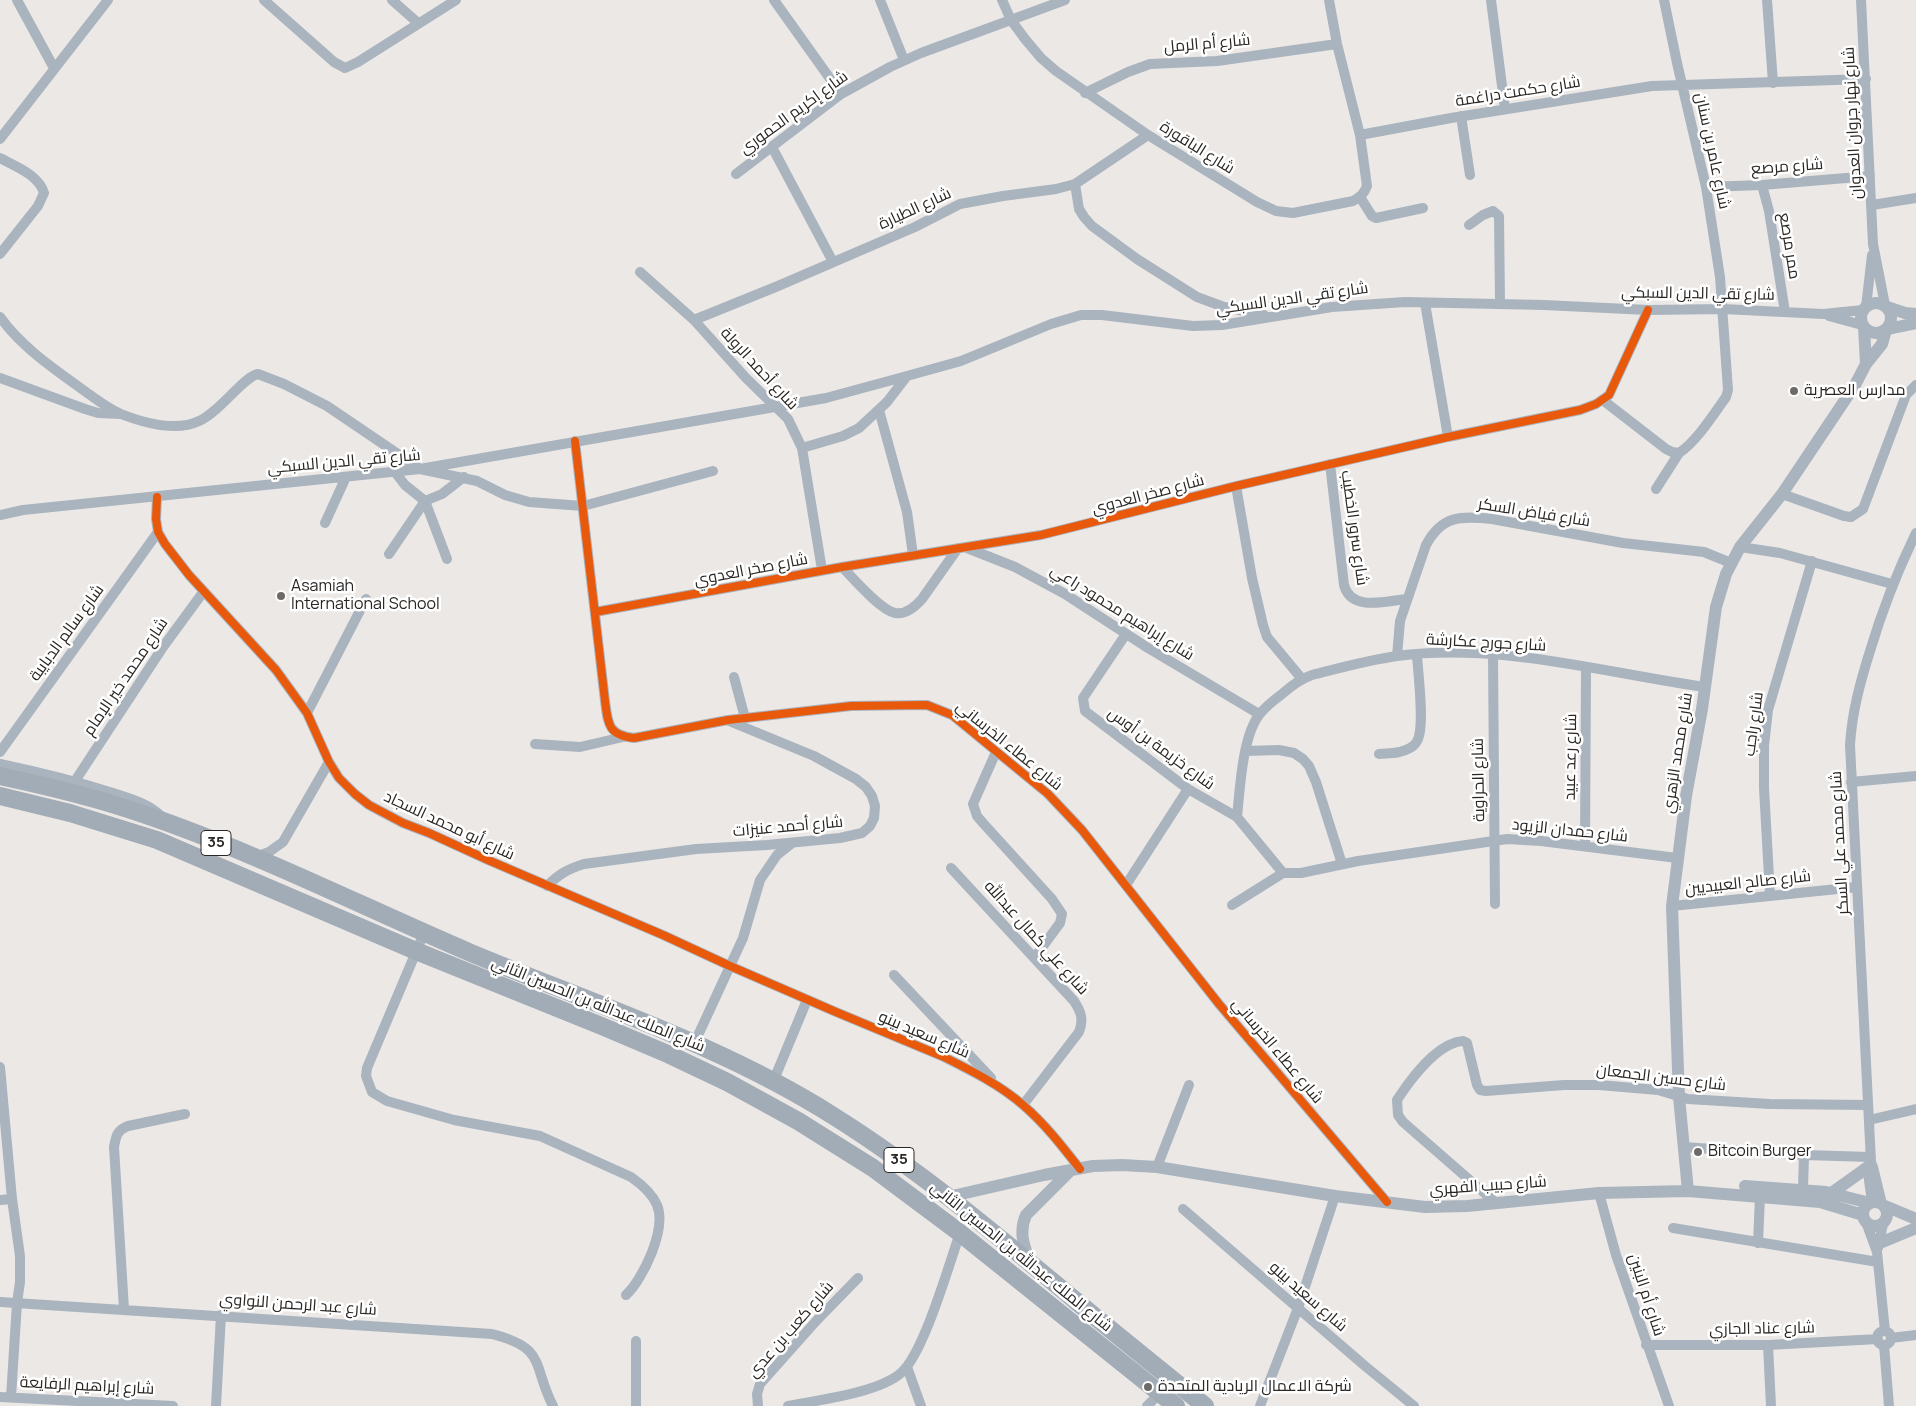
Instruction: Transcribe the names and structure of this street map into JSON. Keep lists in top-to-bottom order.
{
  "streets": {
    "highway": ["35", "شارع الملك عبدالله بن الحسين الثاني"],
    "street": [
      "شارع أم الرمل",
      "شارع حكمت دراغمة",
      "شارع إكريم الحموري",
      "شارع نهار جروان العدوان",
      "شارع الباقورة",
      "شارع عامر بن سنان",
      "شارع مرصع",
      "شارع الطيارة",
      "ممر مرصع",
      "شارع تقي الدين السبكي",
      "شارع أحمد الرولة",
      "شارع صخر العدوي",
      "شارع فياض السكر",
      "شارع سرور الخطيب",
      "شارع إبراهيم محمود راعي",
      "شارع سالم الدبايبة",
      "شارع جورج عكارشة",
      "شارع محمد خير الإمام",
      "شارع راجب",
      "شارع عطاء الخرساني",
      "شارع خزيمة بن أوس",
      "شارع محمد الزهري",
      "شارع رعد عبيد",
      "شارع الحراوية",
      "شارع أبو محمد السجاد",
      "شارع أحمد عنيزات",
      "شارع حمدان الزيود",
      "شارع محمد علي السكر",
      "شارع صالح العبيديين",
      "شارع علي كمال عبدالله",
      "شارع سعيد بينو",
      "شارع حسين الجمعان",
      "شارع حبيب الفهري",
      "شارع أم البنين",
      "شارع عبد الرحمن النواوي",
      "شارع عناد الجازي",
      "شارع كعب بن عدي",
      "شارع إبراهيم الرفايعة"
    ]
  },
  "crossings": [
    ["شارع أم الرمل", "شارع الباقورة"],
    ["شارع حكمت دراغمة", "شارع نهار جروان العدوان"],
    ["شارع حكمت دراغمة", "شارع عامر بن سنان"],
    ["شارع إكريم الحموري", "شارع الباقورة"],
    ["شارع نهار جروان العدوان", "شارع مرصع"],
    ["شارع نهار جروان العدوان", "شارع تقي الدين السبكي"],
    ["شارع نهار جروان العدوان", "شارع محمد الزهري"],
    ["شارع الباقورة", "شارع الطيارة"],
    ["شارع عامر بن سنان", "شارع مرصع"],
    ["شارع عامر بن سنان", "شارع تقي الدين السبكي"],
    ["شارع مرصع", "ممر مرصع"],
    ["شارع الطيارة", "شارع أحمد الرولة"],
    ["ممر مرصع", "شارع تقي الدين السبكي"],
    ["شارع تقي الدين السبكي", "شارع أحمد الرولة"],
    ["شارع تقي الدين السبكي", "شارع محمد الزهري"],
    ["شارع تقي الدين السبكي", "شارع أبو محمد السجاد"],
    ["شارع أحمد الرولة", "شارع صخر العدوي"],
    ["شارع صخر العدوي", "شارع سرور الخطيب"],
    ["شارع صخر العدوي", "شارع إبراهيم محمود راعي"],
    ["شارع فياض السكر", "شارع سرور الخطيب"],
    ["شارع فياض السكر", "شارع جورج عكارشة"],
    ["شارع فياض السكر", "شارع محمد الزهري"],
    ["شارع إبراهيم محمود راعي", "شارع جورج عكارشة"],
    ["شارع إبراهيم محمود راعي", "شارع خزيمة بن أوس"],
    ["شارع سالم الدبايبة", "شارع أبو محمد السجاد"],
    ["شارع جورج عكارشة", "شارع خزيمة بن أوس"],
    ["شارع جورج عكارشة", "شارع محمد الزهري"],
    ["شارع جورج عكارشة", "شارع رعد عبيد"],
    ["شارع جورج عكارشة", "شارع الحراوية"],
    ["شارع محمد خير الإمام", "شارع أبو محمد السجاد"],
    ["شارع راجب", "شارع صالح العبيديين"],
    ["شارع عطاء الخرساني", "شارع أحمد عنيزات"],
    ["شارع عطاء الخرساني", "شارع حبيب الفهري"],
    ["شارع محمد الزهري", "شارع حمدان الزيود"],
    ["شارع محمد الزهري", "شارع صالح العبيديين"],
    ["شارع محمد الزهري", "شارع حسين الجمعان"],
    ["شارع محمد الزهري", "شارع حبيب الفهري"],
    ["شارع رعد عبيد", "شارع حمدان الزيود"],
    ["شارع الحراوية", "شارع حمدان الزيود"],
    ["شارع أبو محمد السجاد", "شارع أحمد عنيزات"],
    ["شارع أبو محمد السجاد", "شارع سعيد بينو"],
    ["شارع محمد علي السكر", "شارع صالح العبيديين"],
    ["شارع محمد علي السكر", "شارع حسين الجمعان"],
    ["شارع محمد علي السكر", "شارع حبيب الفهري"],
    ["شارع علي كمال عبدالله", "شارع سعيد بينو"],
    ["شارع الملك عبدالله بن الحسين الثاني", "شارع حبيب الفهري"],
    ["شارع سعيد بينو", "شارع حبيب الفهري"],
    ["شارع حسين الجمعان", "شارع حبيب الفهري"],
    ["شارع حبيب الفهري", "شارع أم البنين"],
    ["شارع أم البنين", "شارع عناد الجازي"]
  ],
  "places": [
    "مدارس العصرية",
    "Asamiah International School",
    "Bitcoin Burger",
    "شركة الاعمال الريادية المتحدة"
  ]
}
